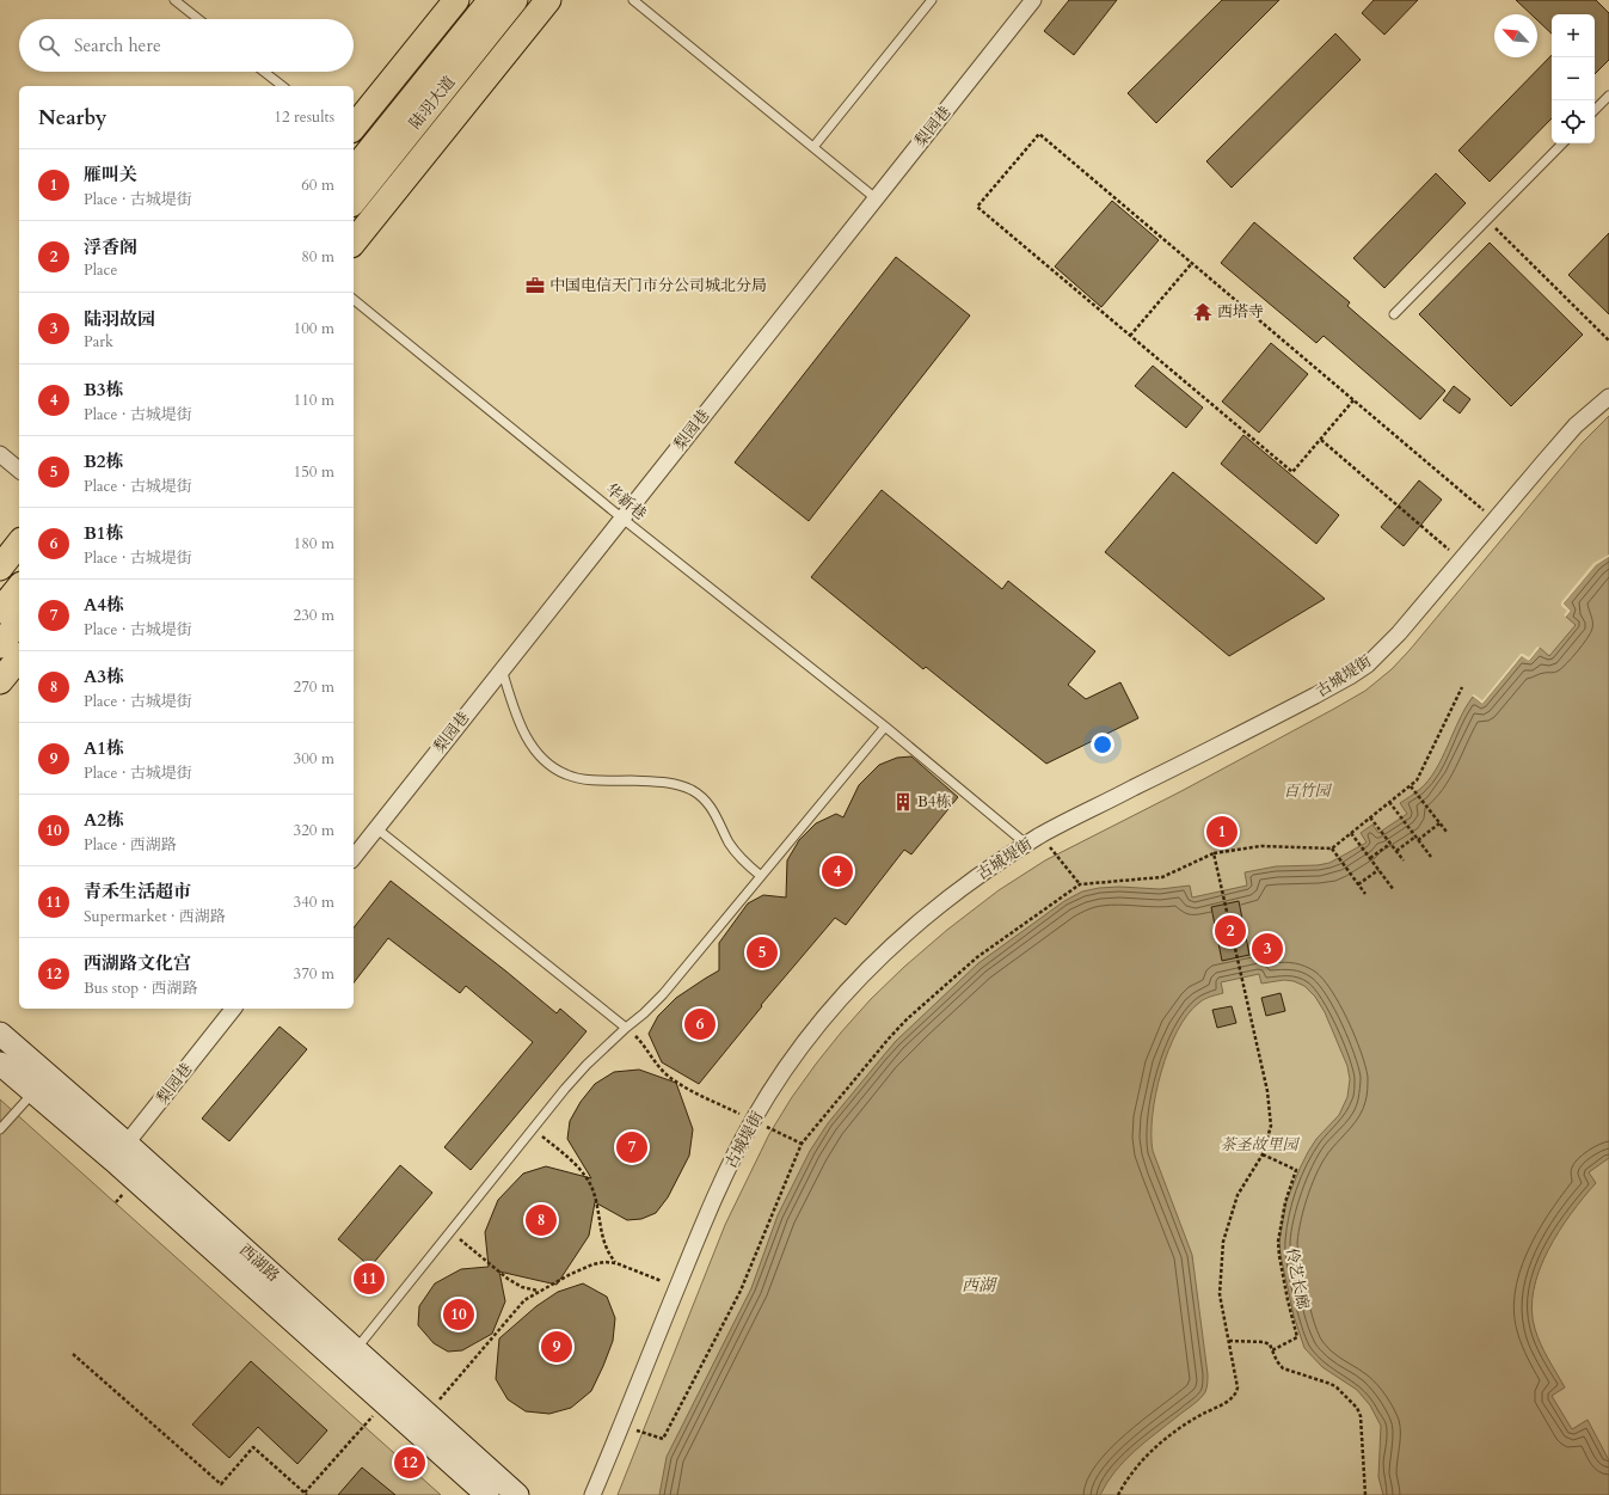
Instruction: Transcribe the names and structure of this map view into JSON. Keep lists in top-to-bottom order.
{
  "streets": {
    "main road": ["陆羽大道", "西湖路"],
    "street": ["梨园巷", "古城堤街"],
    "lane": ["华新巷"],
    "path": ["伶艺长廊"]
  },
  "crossings": [
    ["梨园巷", "华新巷"],
    ["梨园巷", "西湖路"],
    ["华新巷", "古城堤街"]
  ],
  "water": ["西湖"],
  "parks": ["百竹园", "茶圣故里园"],
  "places": {
    "office": ["中国电信天门市分公司城北分局"],
    "temple": ["西塔寺"],
    "building": ["B4栋"]
  },
  "north": "top left",
  "page": {
    "map_buttons": ["+", "−"],
    "search": "Search here",
    "heading": ["Nearby", "12 results"],
    "list": [
      {
        "mark": "1",
        "name": "雁叫关",
        "note": "Place · 古城堤街",
        "value": "60 m"
      },
      {
        "mark": "2",
        "name": "浮香阁",
        "note": "Place",
        "value": "80 m"
      },
      {
        "mark": "3",
        "name": "陆羽故园",
        "note": "Park",
        "value": "100 m"
      },
      {
        "mark": "4",
        "name": "B3栋",
        "note": "Place · 古城堤街",
        "value": "110 m"
      },
      {
        "mark": "5",
        "name": "B2栋",
        "note": "Place · 古城堤街",
        "value": "150 m"
      },
      {
        "mark": "6",
        "name": "B1栋",
        "note": "Place · 古城堤街",
        "value": "180 m"
      },
      {
        "mark": "7",
        "name": "A4栋",
        "note": "Place · 古城堤街",
        "value": "230 m"
      },
      {
        "mark": "8",
        "name": "A3栋",
        "note": "Place · 古城堤街",
        "value": "270 m"
      },
      {
        "mark": "9",
        "name": "A1栋",
        "note": "Place · 古城堤街",
        "value": "300 m"
      },
      {
        "mark": "10",
        "name": "A2栋",
        "note": "Place · 西湖路",
        "value": "320 m"
      },
      {
        "mark": "11",
        "name": "青禾生活超市",
        "note": "Supermarket · 西湖路",
        "value": "340 m"
      },
      {
        "mark": "12",
        "name": "西湖路文化宫",
        "note": "Bus stop · 西湖路",
        "value": "370 m"
      }
    ],
    "pins": [
      "1",
      "4",
      "2",
      "3",
      "5",
      "6",
      "7",
      "8",
      "11",
      "10",
      "9",
      "12"
    ]
  }
}
